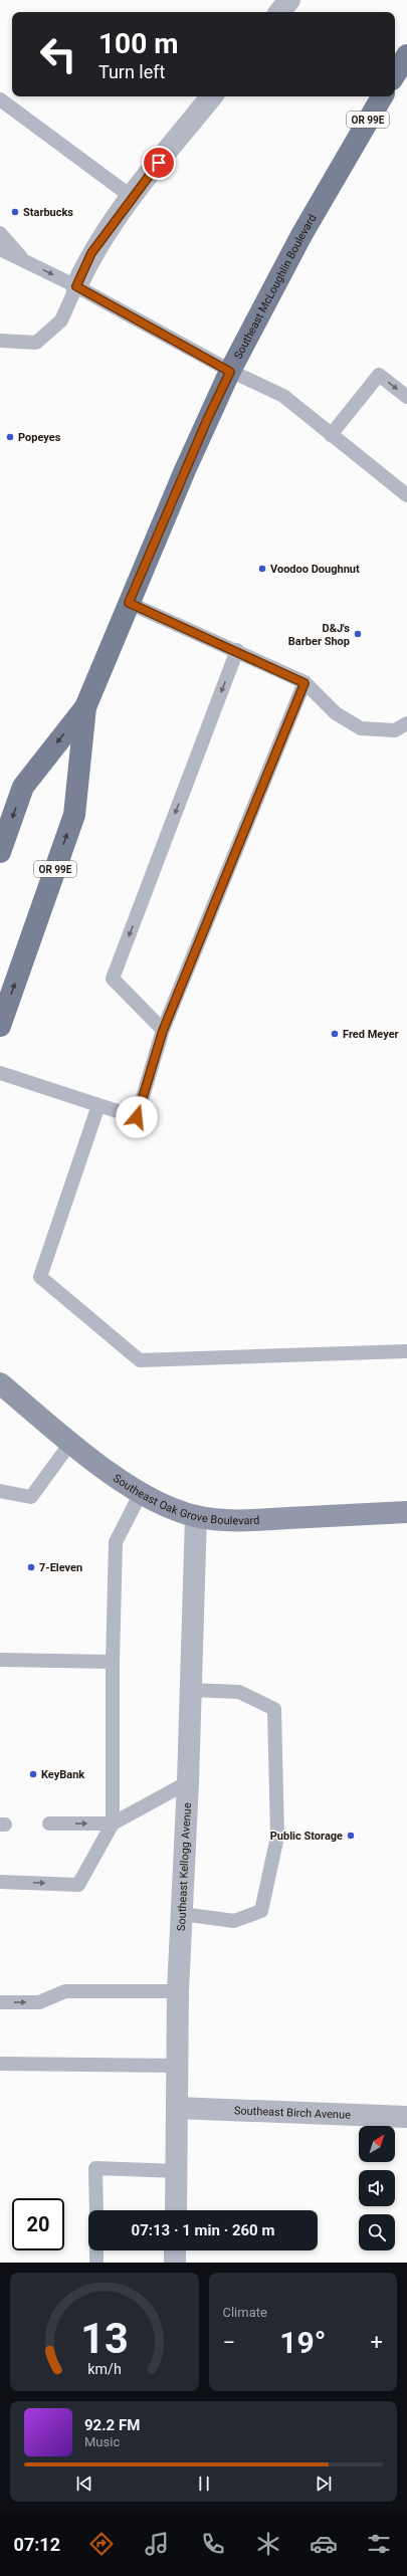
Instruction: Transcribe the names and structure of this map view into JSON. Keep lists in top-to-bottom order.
{
  "streets": {
    "main road": ["OR 99E", "Southeast McLoughlin Boulevard", "Southeast Oak Grove Boulevard"],
    "street": ["Southeast Kellogg Avenue", "Southeast Birch Avenue"]
  },
  "crossings": [
    ["Southeast Oak Grove Boulevard", "Southeast Kellogg Avenue"],
    ["Southeast Kellogg Avenue", "Southeast Birch Avenue"]
  ],
  "places": [
    "Starbucks",
    "Popeyes",
    "Voodoo Doughnut",
    "D&J's Barber Shop",
    "Fred Meyer",
    "7-Eleven",
    "KeyBank",
    "Public Storage"
  ],
  "north": "top right",
  "page": {
    "turn": ["100 m", "Turn left"],
    "limit": "20",
    "trip": "07:13 · 1 min · 260 m",
    "tile": "Climate",
    "heat": ["−", "19°", "+"],
    "song": ["92.2 FM", "Music"],
    "tabs": "07:12",
    "gauge": ["13", "km/h"]
  }
}
